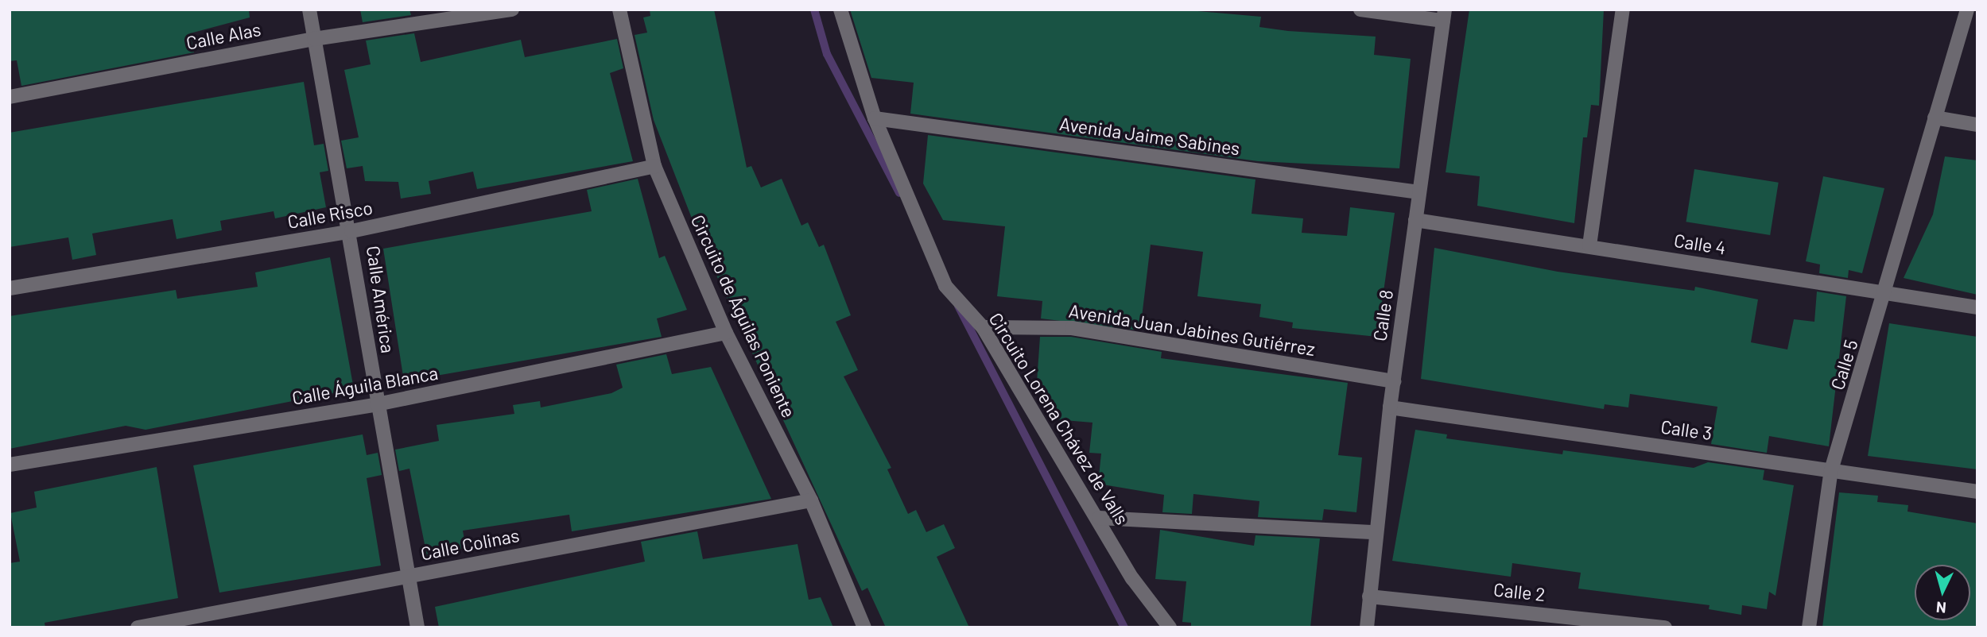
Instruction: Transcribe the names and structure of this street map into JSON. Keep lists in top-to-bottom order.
{
  "streets": {
    "street": [
      "Calle Alas",
      "Avenida Jaime Sabines",
      "Calle Risco",
      "Calle 4",
      "Calle América",
      "Calle 8",
      "Circuito de Águilas Poniente",
      "Avenida Juan Jabines Gutiérrez",
      "Calle 5",
      "Calle Águila Blanca",
      "Circuito Lorena Chávez de Valls",
      "Calle 3",
      "Calle Colinas",
      "Calle 2"
    ]
  },
  "crossings": [
    ["Calle Alas", "Calle América"],
    ["Avenida Jaime Sabines", "Calle 8"],
    ["Avenida Jaime Sabines", "Circuito Lorena Chávez de Valls"],
    ["Calle Risco", "Calle América"],
    ["Calle Risco", "Circuito de Águilas Poniente"],
    ["Calle 4", "Calle 8"],
    ["Calle 4", "Calle 5"],
    ["Calle América", "Calle Águila Blanca"],
    ["Calle América", "Calle Colinas"],
    ["Calle 8", "Avenida Juan Jabines Gutiérrez"],
    ["Calle 8", "Calle 3"],
    ["Calle 8", "Calle 2"],
    ["Circuito de Águilas Poniente", "Calle Águila Blanca"],
    ["Circuito de Águilas Poniente", "Calle Colinas"],
    ["Avenida Juan Jabines Gutiérrez", "Circuito Lorena Chávez de Valls"],
    ["Calle 5", "Calle 3"]
  ],
  "north": "bottom"
}
